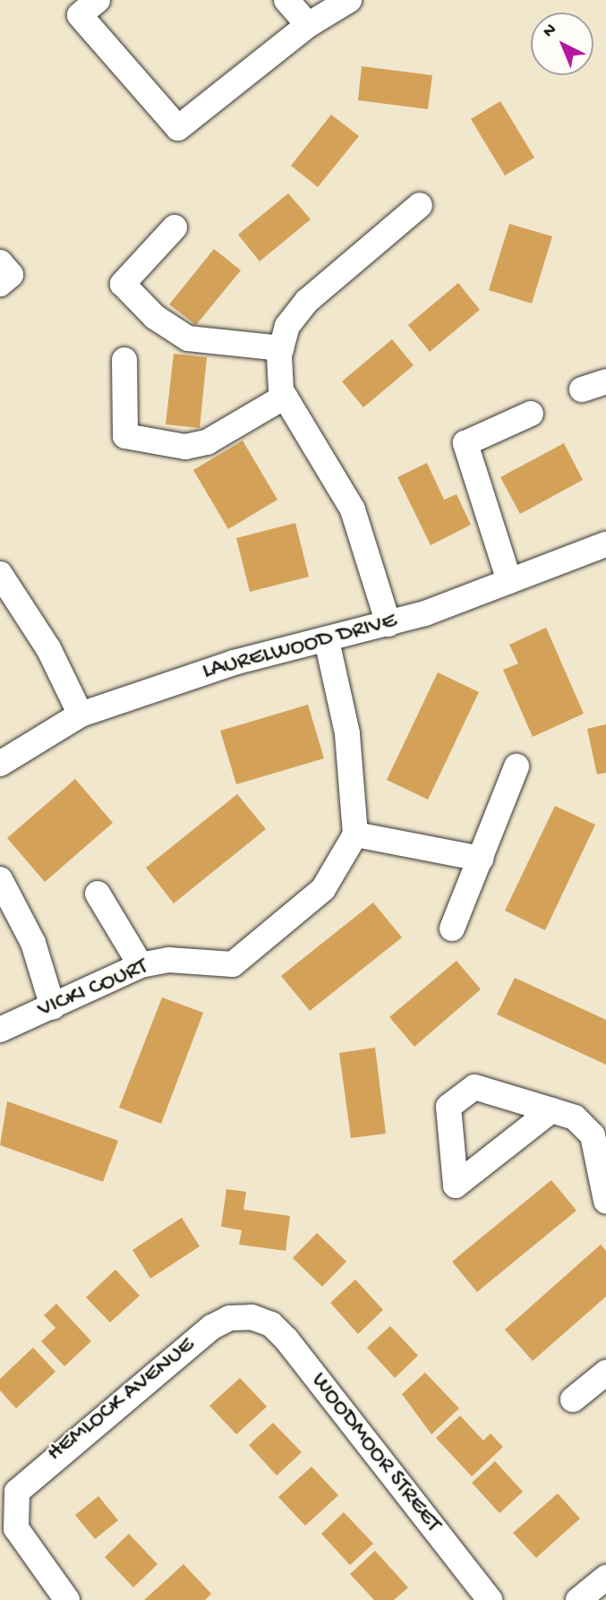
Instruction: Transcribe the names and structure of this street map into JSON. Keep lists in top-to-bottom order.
{
  "streets": {
    "street": [
      "LAURELWOOD DRIVE",
      "VICKI COURT",
      "HEMLOCK AVENUE",
      "WOODMOOR STREET"
    ]
  },
  "crossings": [
    ["HEMLOCK AVENUE", "WOODMOOR STREET"]
  ],
  "north": "top left"
}
